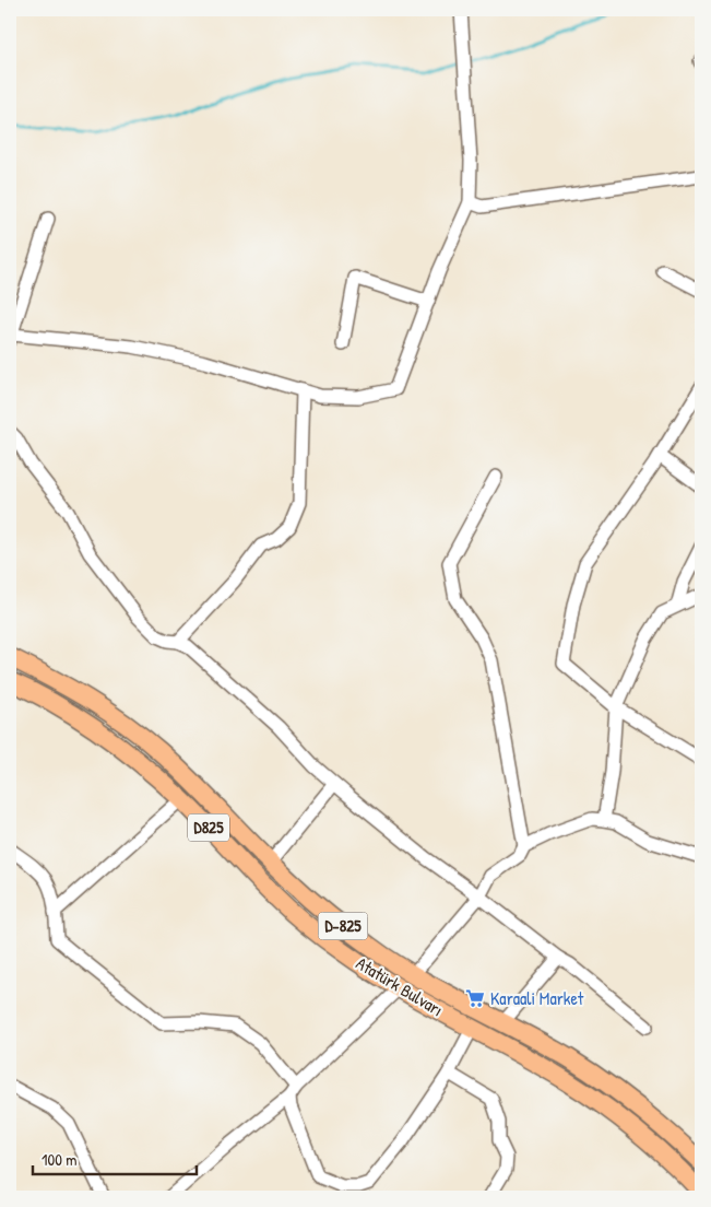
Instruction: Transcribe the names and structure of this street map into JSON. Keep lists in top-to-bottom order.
{
  "streets": {
    "highway": ["D825", "D-825", "Atatürk Bulvarı"]
  },
  "places": {
    "supermarket": ["Karaali Market"]
  },
  "scale_bar": "100 m"
}
